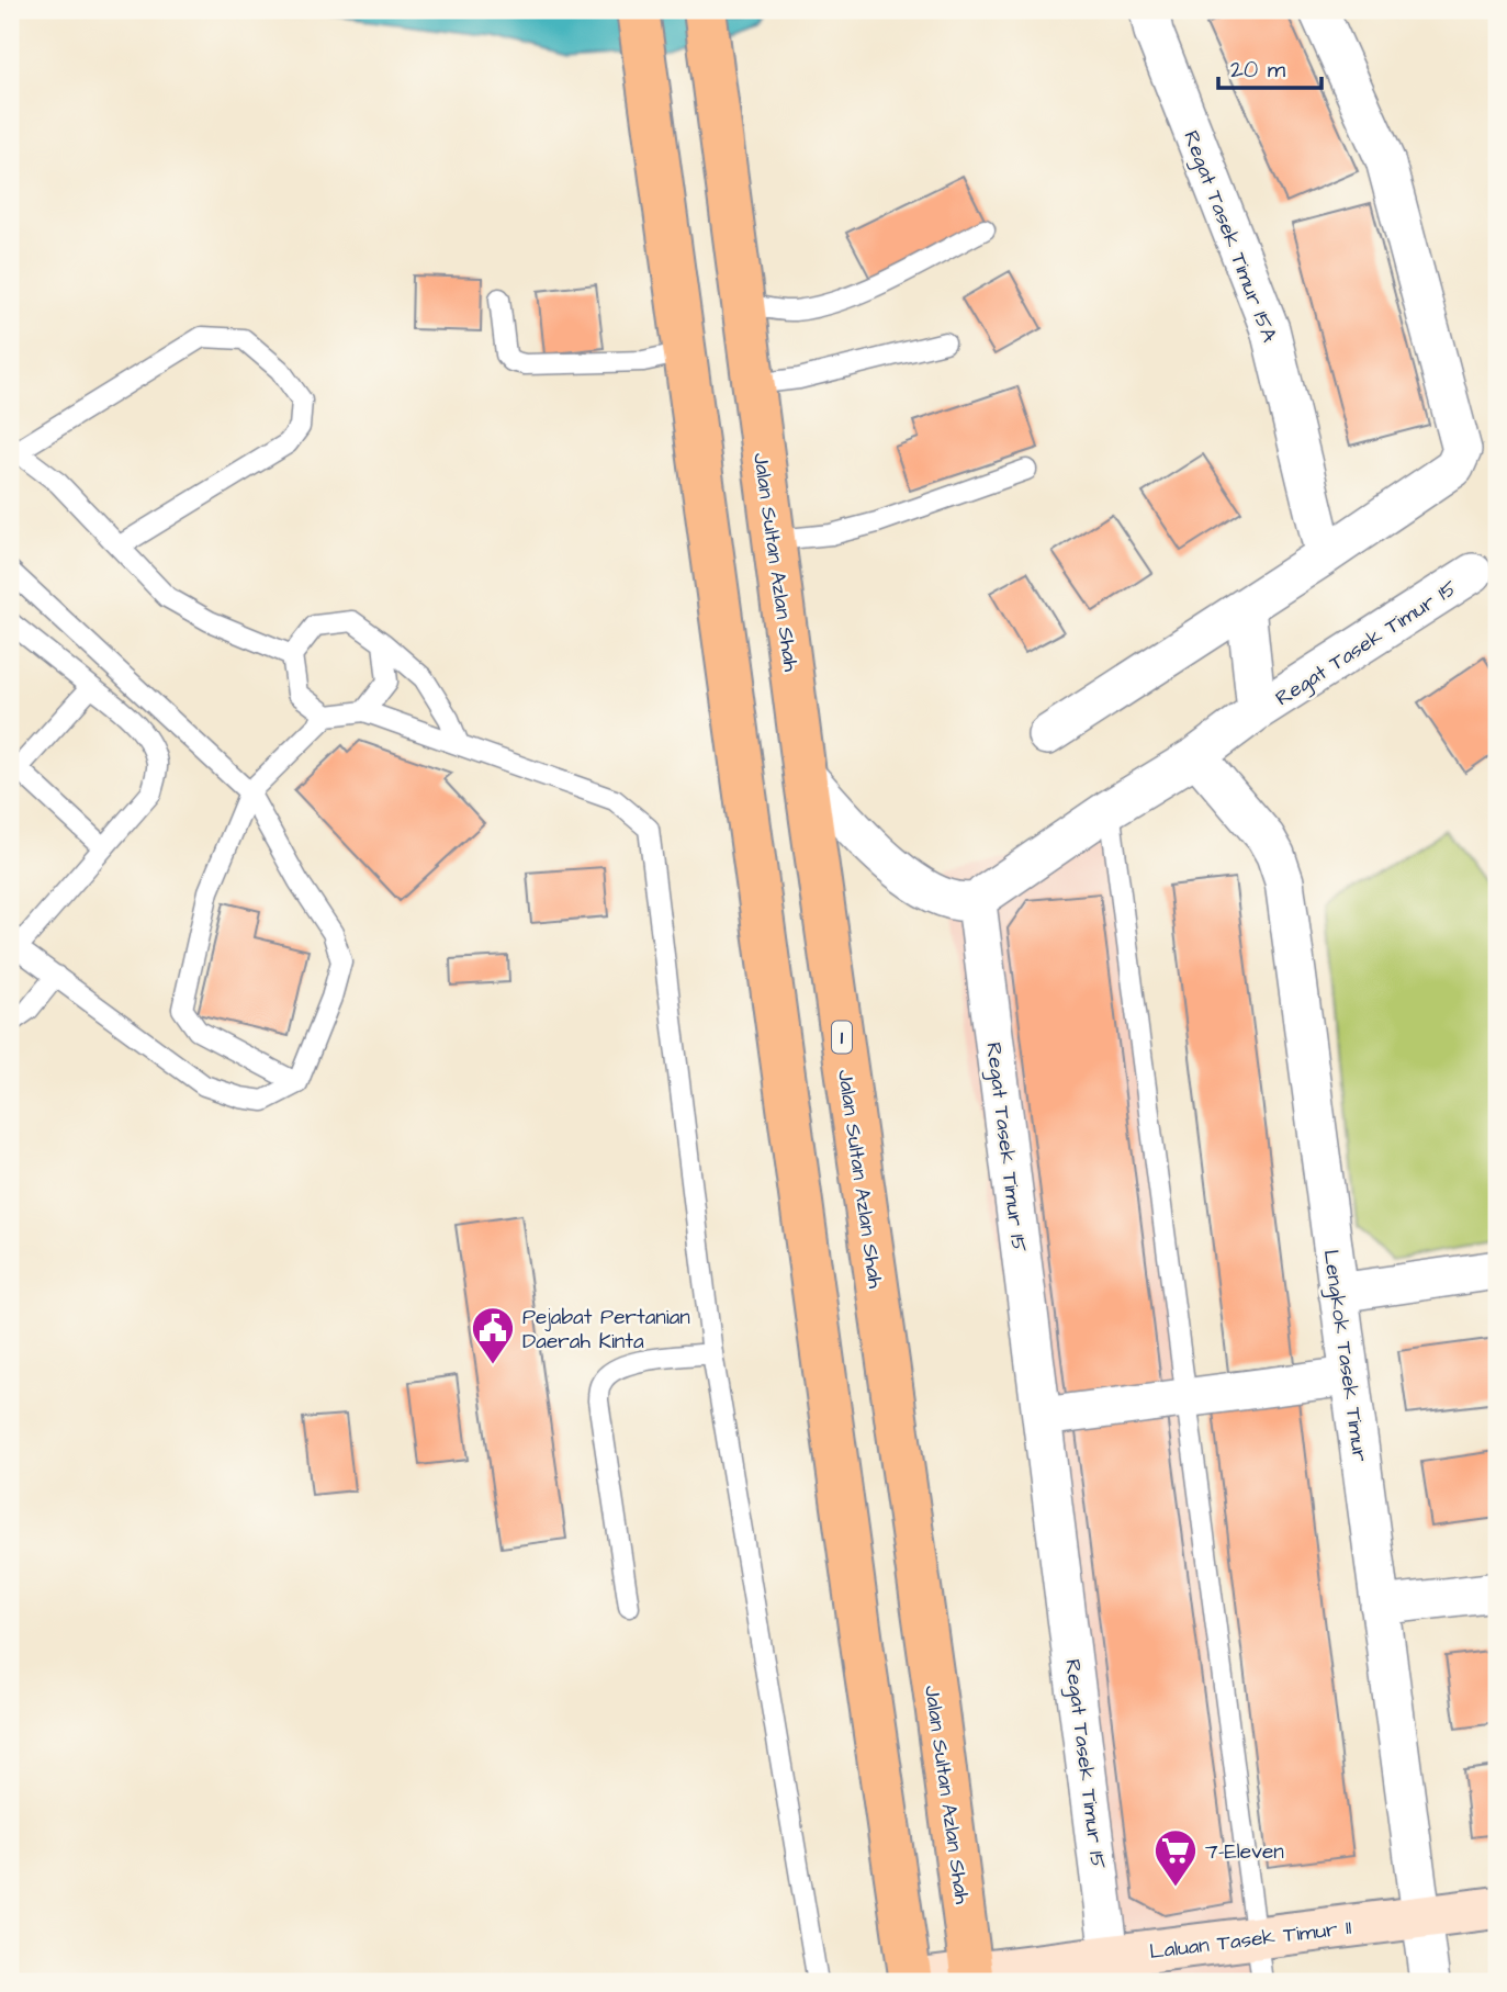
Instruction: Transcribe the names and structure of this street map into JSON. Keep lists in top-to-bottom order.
{
  "streets": {
    "main road": ["Jalan Sultan Azlan Shah", "1"],
    "street": [
      "Regat Tasek Timur 15A",
      "Regat Tasek Timur 15",
      "Lengkok Tasek Timur",
      "Laluan Tasek Timur 11"
    ]
  },
  "crossings": [
    ["Jalan Sultan Azlan Shah", "Laluan Tasek Timur 11"],
    ["Regat Tasek Timur 15", "Lengkok Tasek Timur"],
    ["Regat Tasek Timur 15", "Laluan Tasek Timur 11"],
    ["Lengkok Tasek Timur", "Laluan Tasek Timur 11"]
  ],
  "places": {
    "public building": ["Pejabat Pertanian Daerah Kinta"],
    "supermarket": ["7-Eleven"]
  },
  "scale_bar": "20 m"
}
